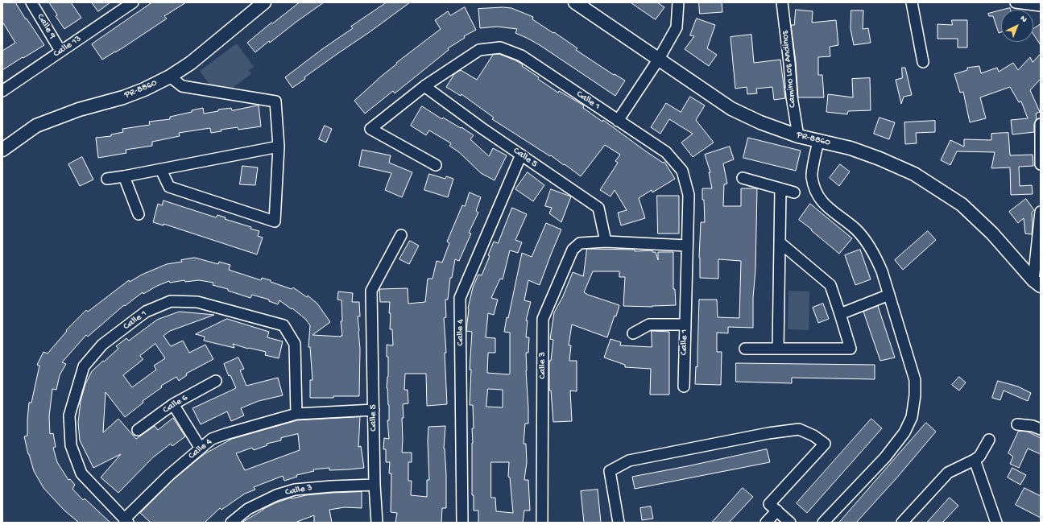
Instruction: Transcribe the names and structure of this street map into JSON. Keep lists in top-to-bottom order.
{
  "streets": {
    "street": [
      "Calle 9",
      "Calle 13",
      "Camino Los Andinos",
      "PR-8860",
      "Calle 1",
      "Calle 5",
      "Calle 4",
      "Calle 3",
      "Calle 6"
    ]
  },
  "crossings": [
    ["Calle 9", "Calle 13"],
    ["Camino Los Andinos", "PR-8860"],
    ["Calle 1", "Calle 5"],
    ["Calle 1", "Calle 4"],
    ["Calle 1", "Calle 3"],
    ["Calle 5", "Calle 4"],
    ["Calle 5", "Calle 3"]
  ],
  "north": "top right"
}
